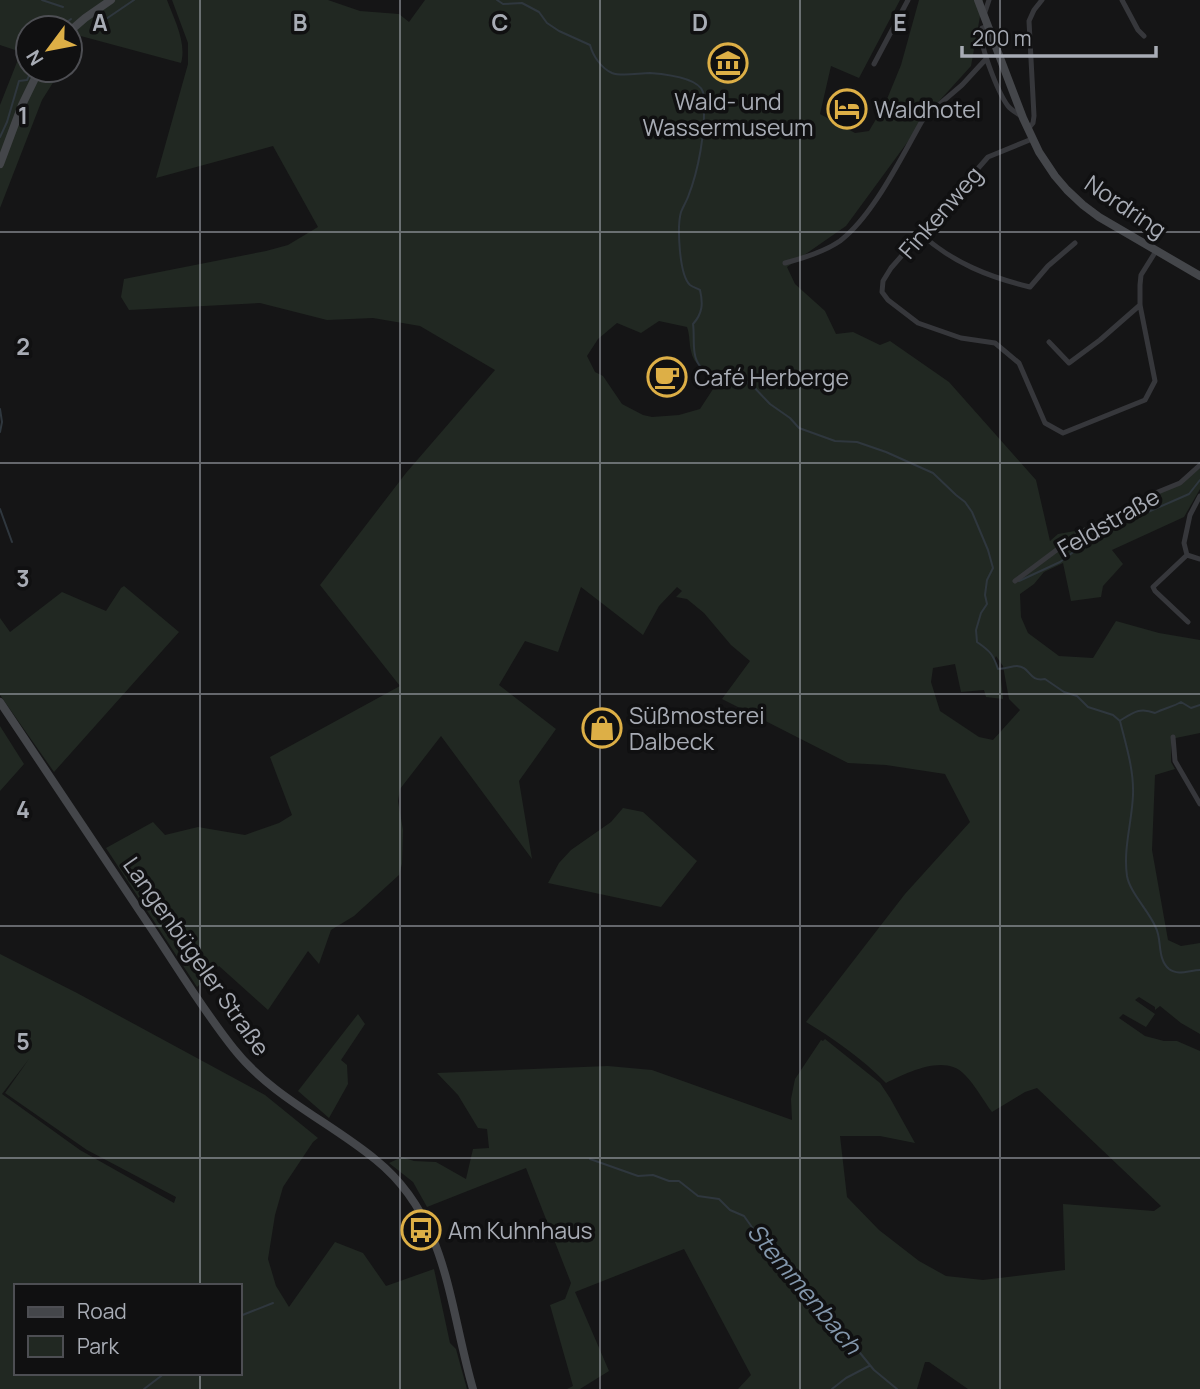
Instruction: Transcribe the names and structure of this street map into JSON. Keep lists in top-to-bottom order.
{
  "streets": {
    "main road": ["Nordring", "Langenbügeler Straße"],
    "street": ["Finkenweg", "Feldstraße"]
  },
  "crossings": [
    ["Nordring", "Finkenweg"]
  ],
  "water": ["Stemmenbach"],
  "places": {
    "museum": ["Wald- und Wassermuseum"],
    "hotel": ["Waldhotel"],
    "cafe": ["Café Herberge"],
    "shop": ["Süßmosterei Dalbeck"],
    "bus stop": ["Am Kuhnhaus"]
  },
  "legend": ["Road", "Park"],
  "scale_bar": "200 m",
  "north": "bottom left",
  "grid": {
    "columns": [
      "A",
      "B",
      "C",
      "D",
      "E"
    ],
    "rows": [
      "1",
      "2",
      "3",
      "4",
      "5"
    ]
  }
}
